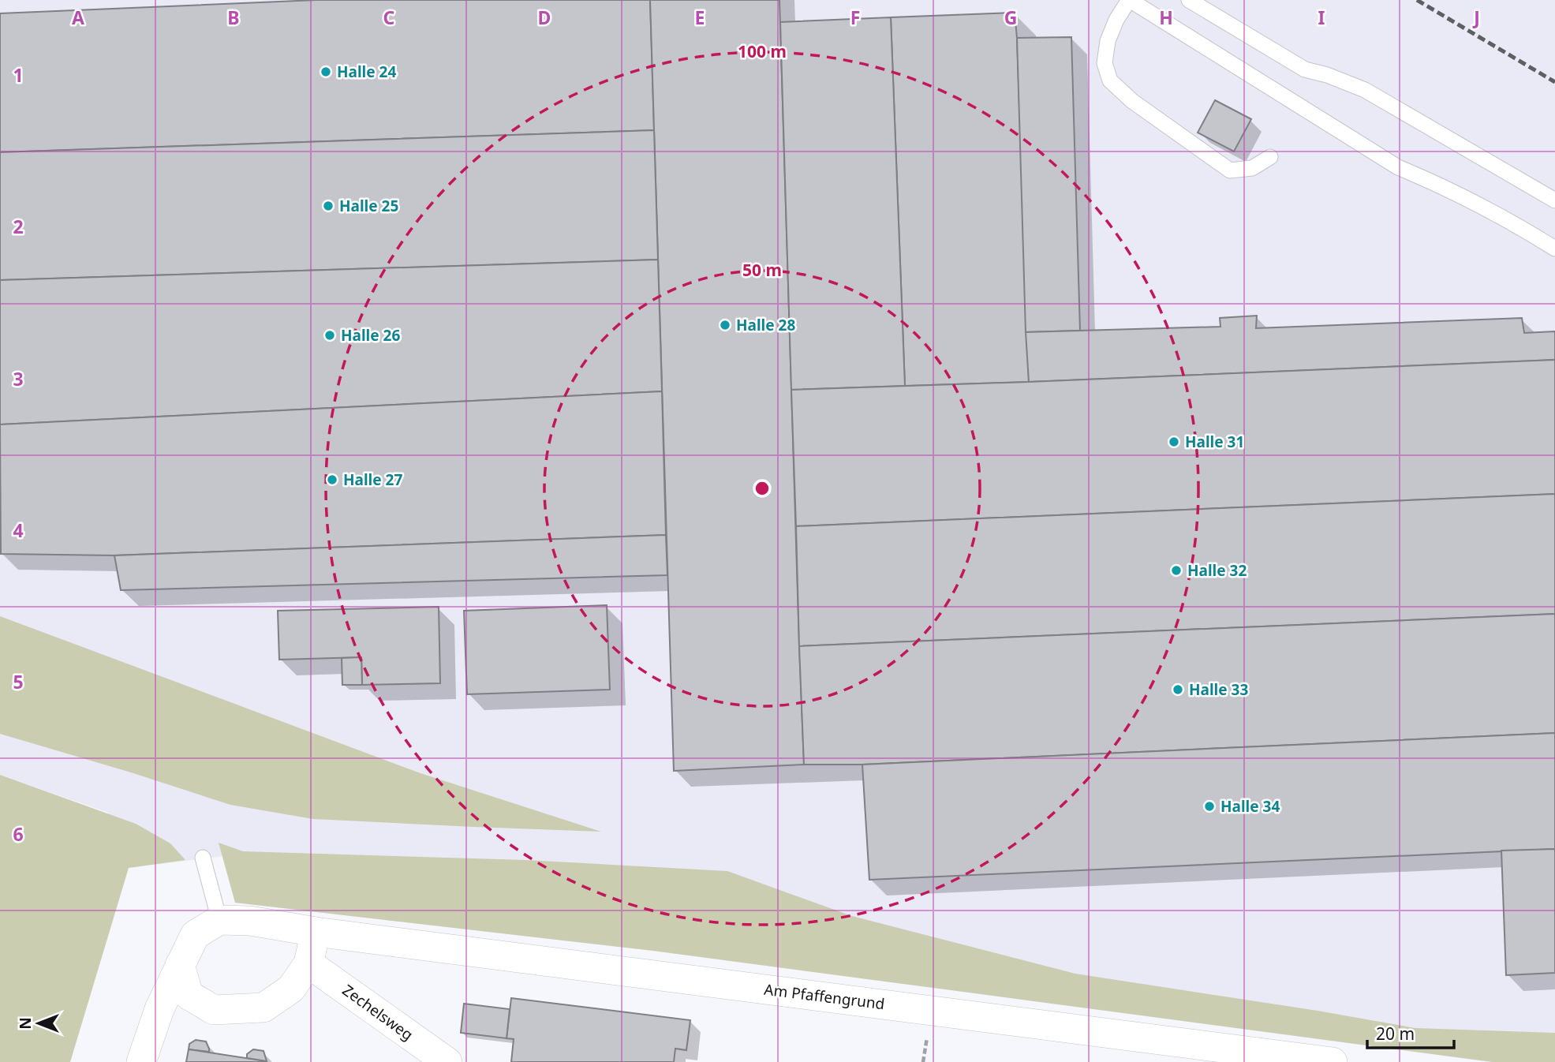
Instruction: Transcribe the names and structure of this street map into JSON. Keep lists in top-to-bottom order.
{
  "streets": {
    "street": ["Am Pfaffengrund", "Zechelsweg"]
  },
  "crossings": [
    ["Am Pfaffengrund", "Zechelsweg"]
  ],
  "places": [
    "Halle 24",
    "Halle 25",
    "Halle 28",
    "Halle 26",
    "Halle 31",
    "Halle 27",
    "Halle 32",
    "Halle 33",
    "Halle 34"
  ],
  "scale_bar": "20 m",
  "north": "left",
  "grid": {
    "columns": [
      "A",
      "B",
      "C",
      "D",
      "E",
      "F",
      "G",
      "H",
      "I",
      "J"
    ],
    "rows": [
      "1",
      "2",
      "3",
      "4",
      "5",
      "6"
    ]
  },
  "rings": ["100 m", "50 m"]
}
